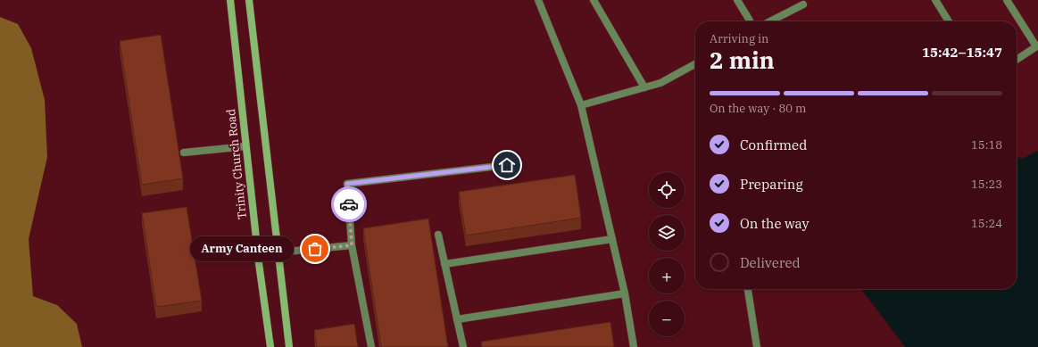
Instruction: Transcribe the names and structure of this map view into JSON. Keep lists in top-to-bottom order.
{
  "streets": {
    "main road": ["Trinity Church Road"]
  },
  "places": ["Army Canteen"],
  "page": {
    "heading": ["2 min", "Arriving in", "15:42–15:47"],
    "bar": "On the way · 80 m",
    "list": [
      ["Confirmed", "15:18"],
      ["Preparing", "15:23"],
      ["On the way", "15:24"],
      "Delivered"
    ],
    "map_buttons": ["+", "−"],
    "bubble": "Army Canteen"
  }
}
